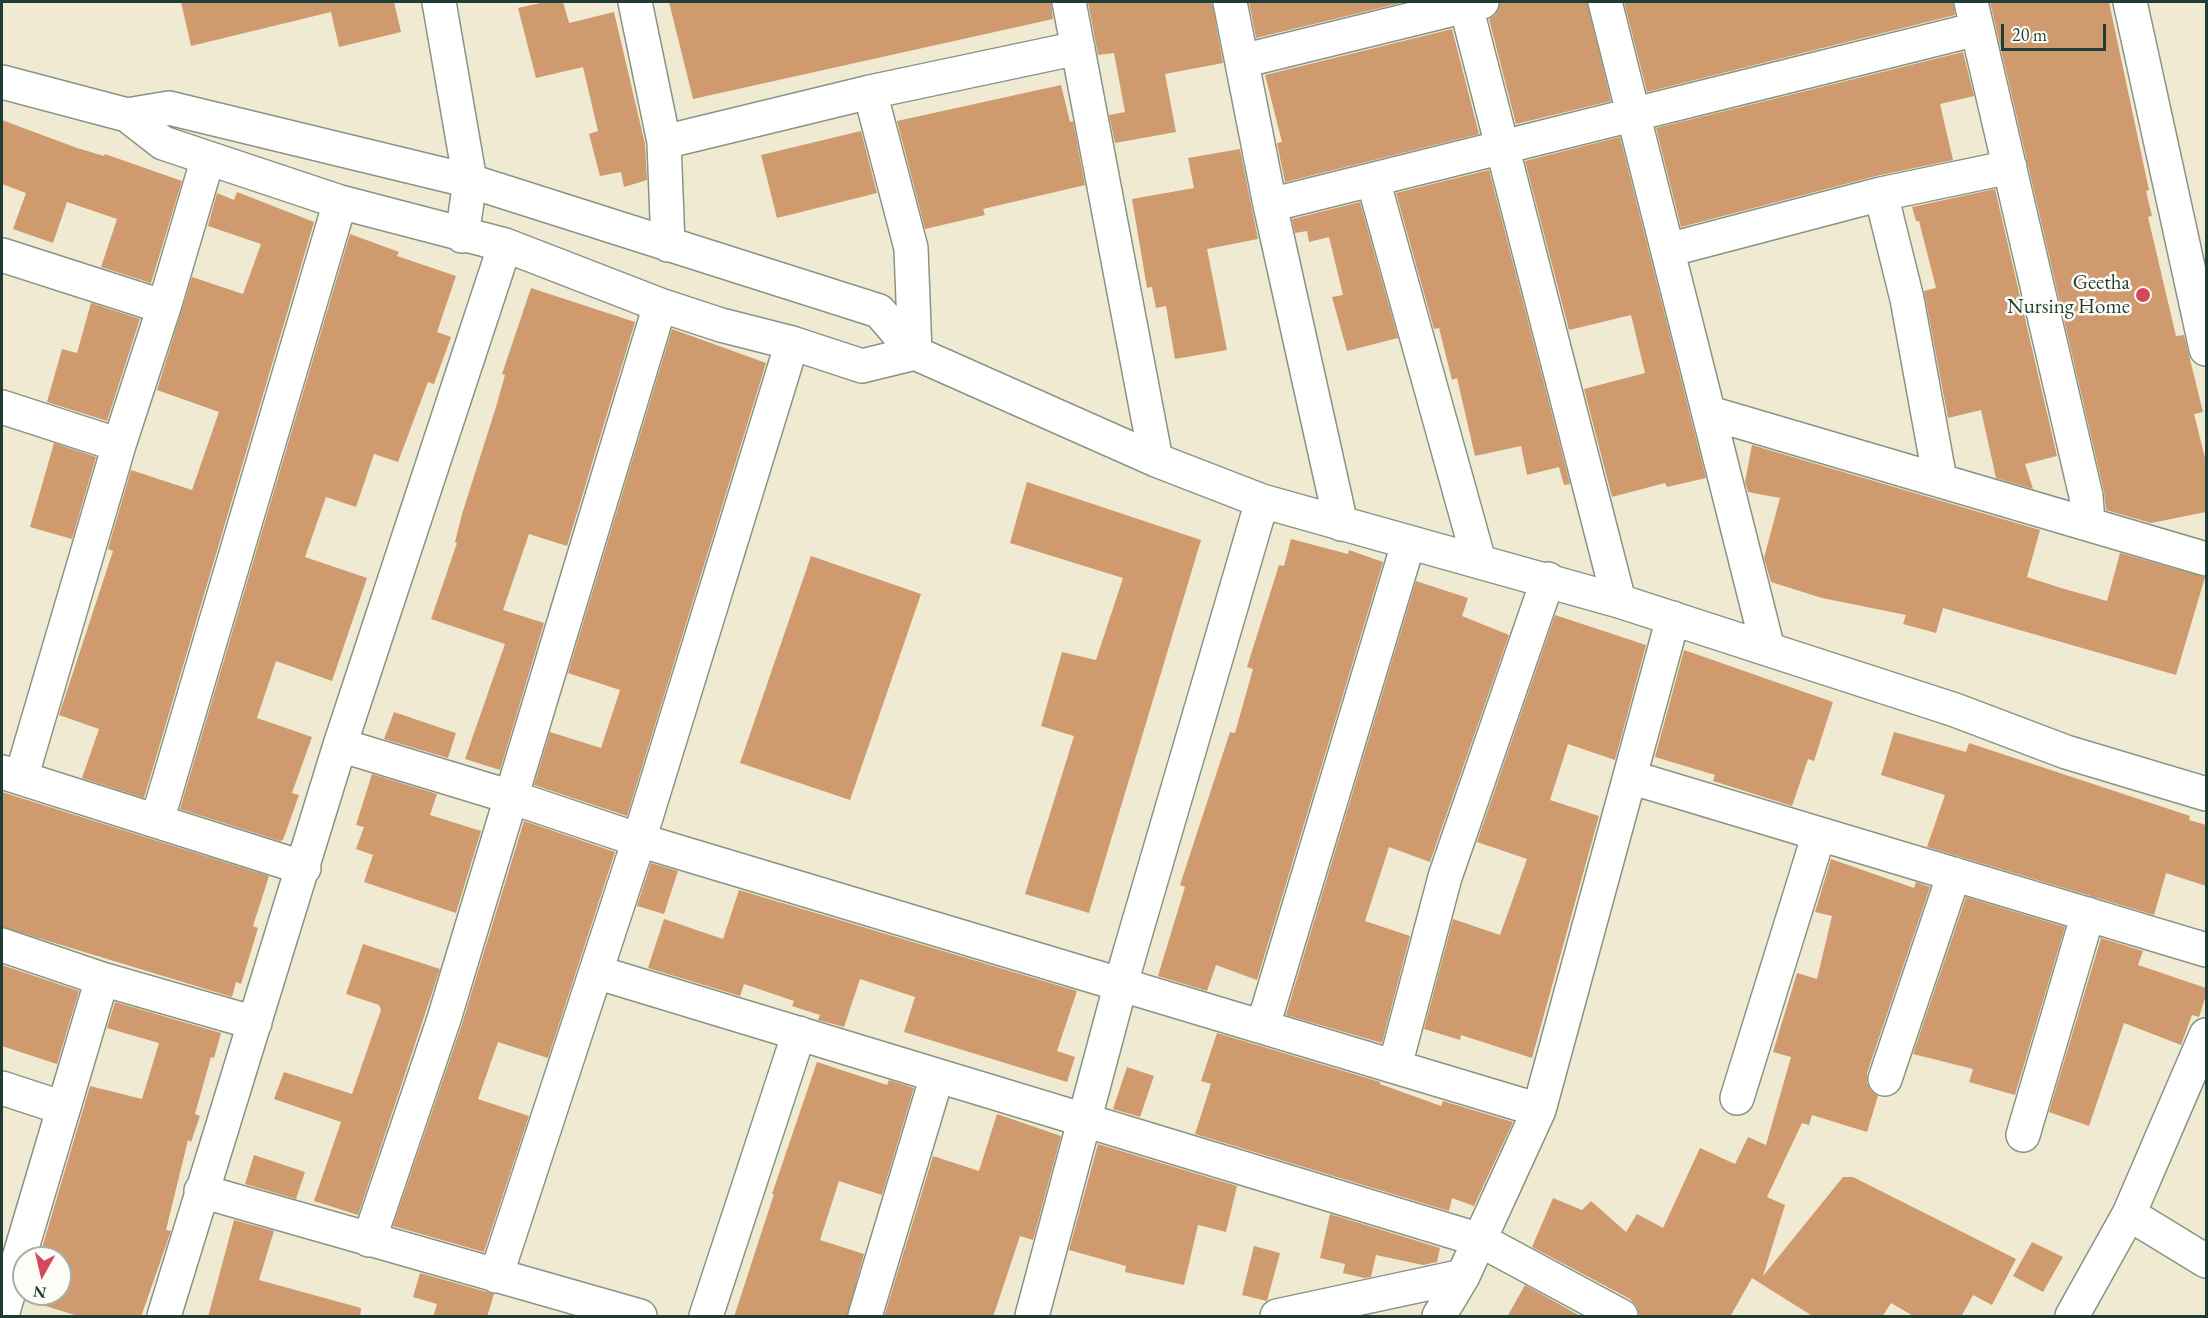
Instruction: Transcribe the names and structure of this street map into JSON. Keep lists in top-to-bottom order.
{
  "places": ["Geetha Nursing Home"],
  "scale_bar": "20 m",
  "north": "bottom"
}
